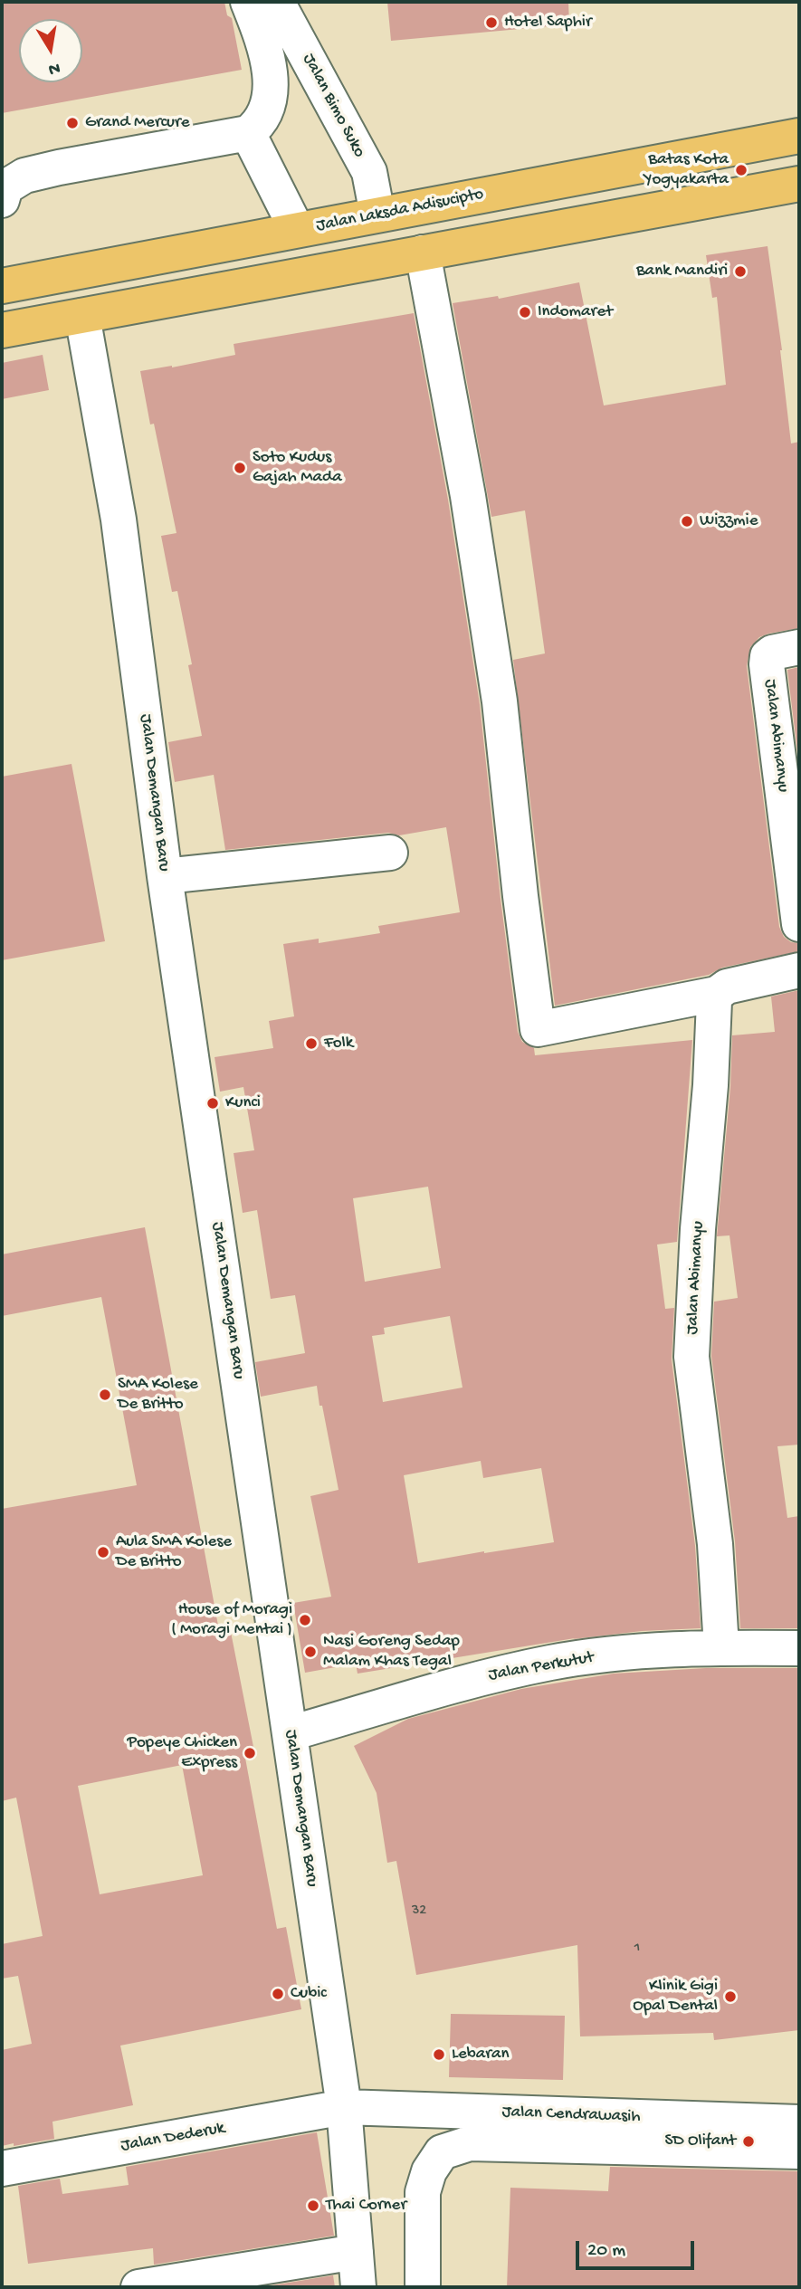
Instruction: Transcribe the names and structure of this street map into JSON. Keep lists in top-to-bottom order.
{
  "streets": {
    "main road": ["Jalan Laksda Adisucipto"],
    "street": [
      "Jalan Bimo Suko",
      "Jalan Abimanyu",
      "Jalan Demangan Baru",
      "Jalan Perkutut",
      "Jalan Cendrawasih",
      "Jalan Dederuk"
    ]
  },
  "crossings": [
    ["Jalan Bimo Suko", "Jalan Laksda Adisucipto"],
    ["Jalan Abimanyu", "Jalan Perkutut"],
    ["Jalan Demangan Baru", "Jalan Perkutut"],
    ["Jalan Demangan Baru", "Jalan Cendrawasih"],
    ["Jalan Demangan Baru", "Jalan Dederuk"],
    ["Jalan Cendrawasih", "Jalan Dederuk"]
  ],
  "places": [
    "Hotel Saphir",
    "Grand Mercure",
    "Batas Kota Yogyakarta",
    "Bank Mandiri",
    "Indomaret",
    "Soto Kudus Gajah Mada",
    "Wizzmie",
    "Folk",
    "Kunci",
    "SMA Kolese De Britto",
    "Aula SMA Kolese De Britto",
    "House of Moragi ( Moragi Mentai )",
    "Nasi Goreng Sedap Malam Khas Tegal",
    "Popeye Chicken Express",
    "Cubic",
    "Klinik Gigi Opal Dental",
    "Lebaran",
    "SD Olifant",
    "Thai Corner"
  ],
  "house_numbers": ["32", "1"],
  "scale_bar": "20 m",
  "north": "bottom"
}
